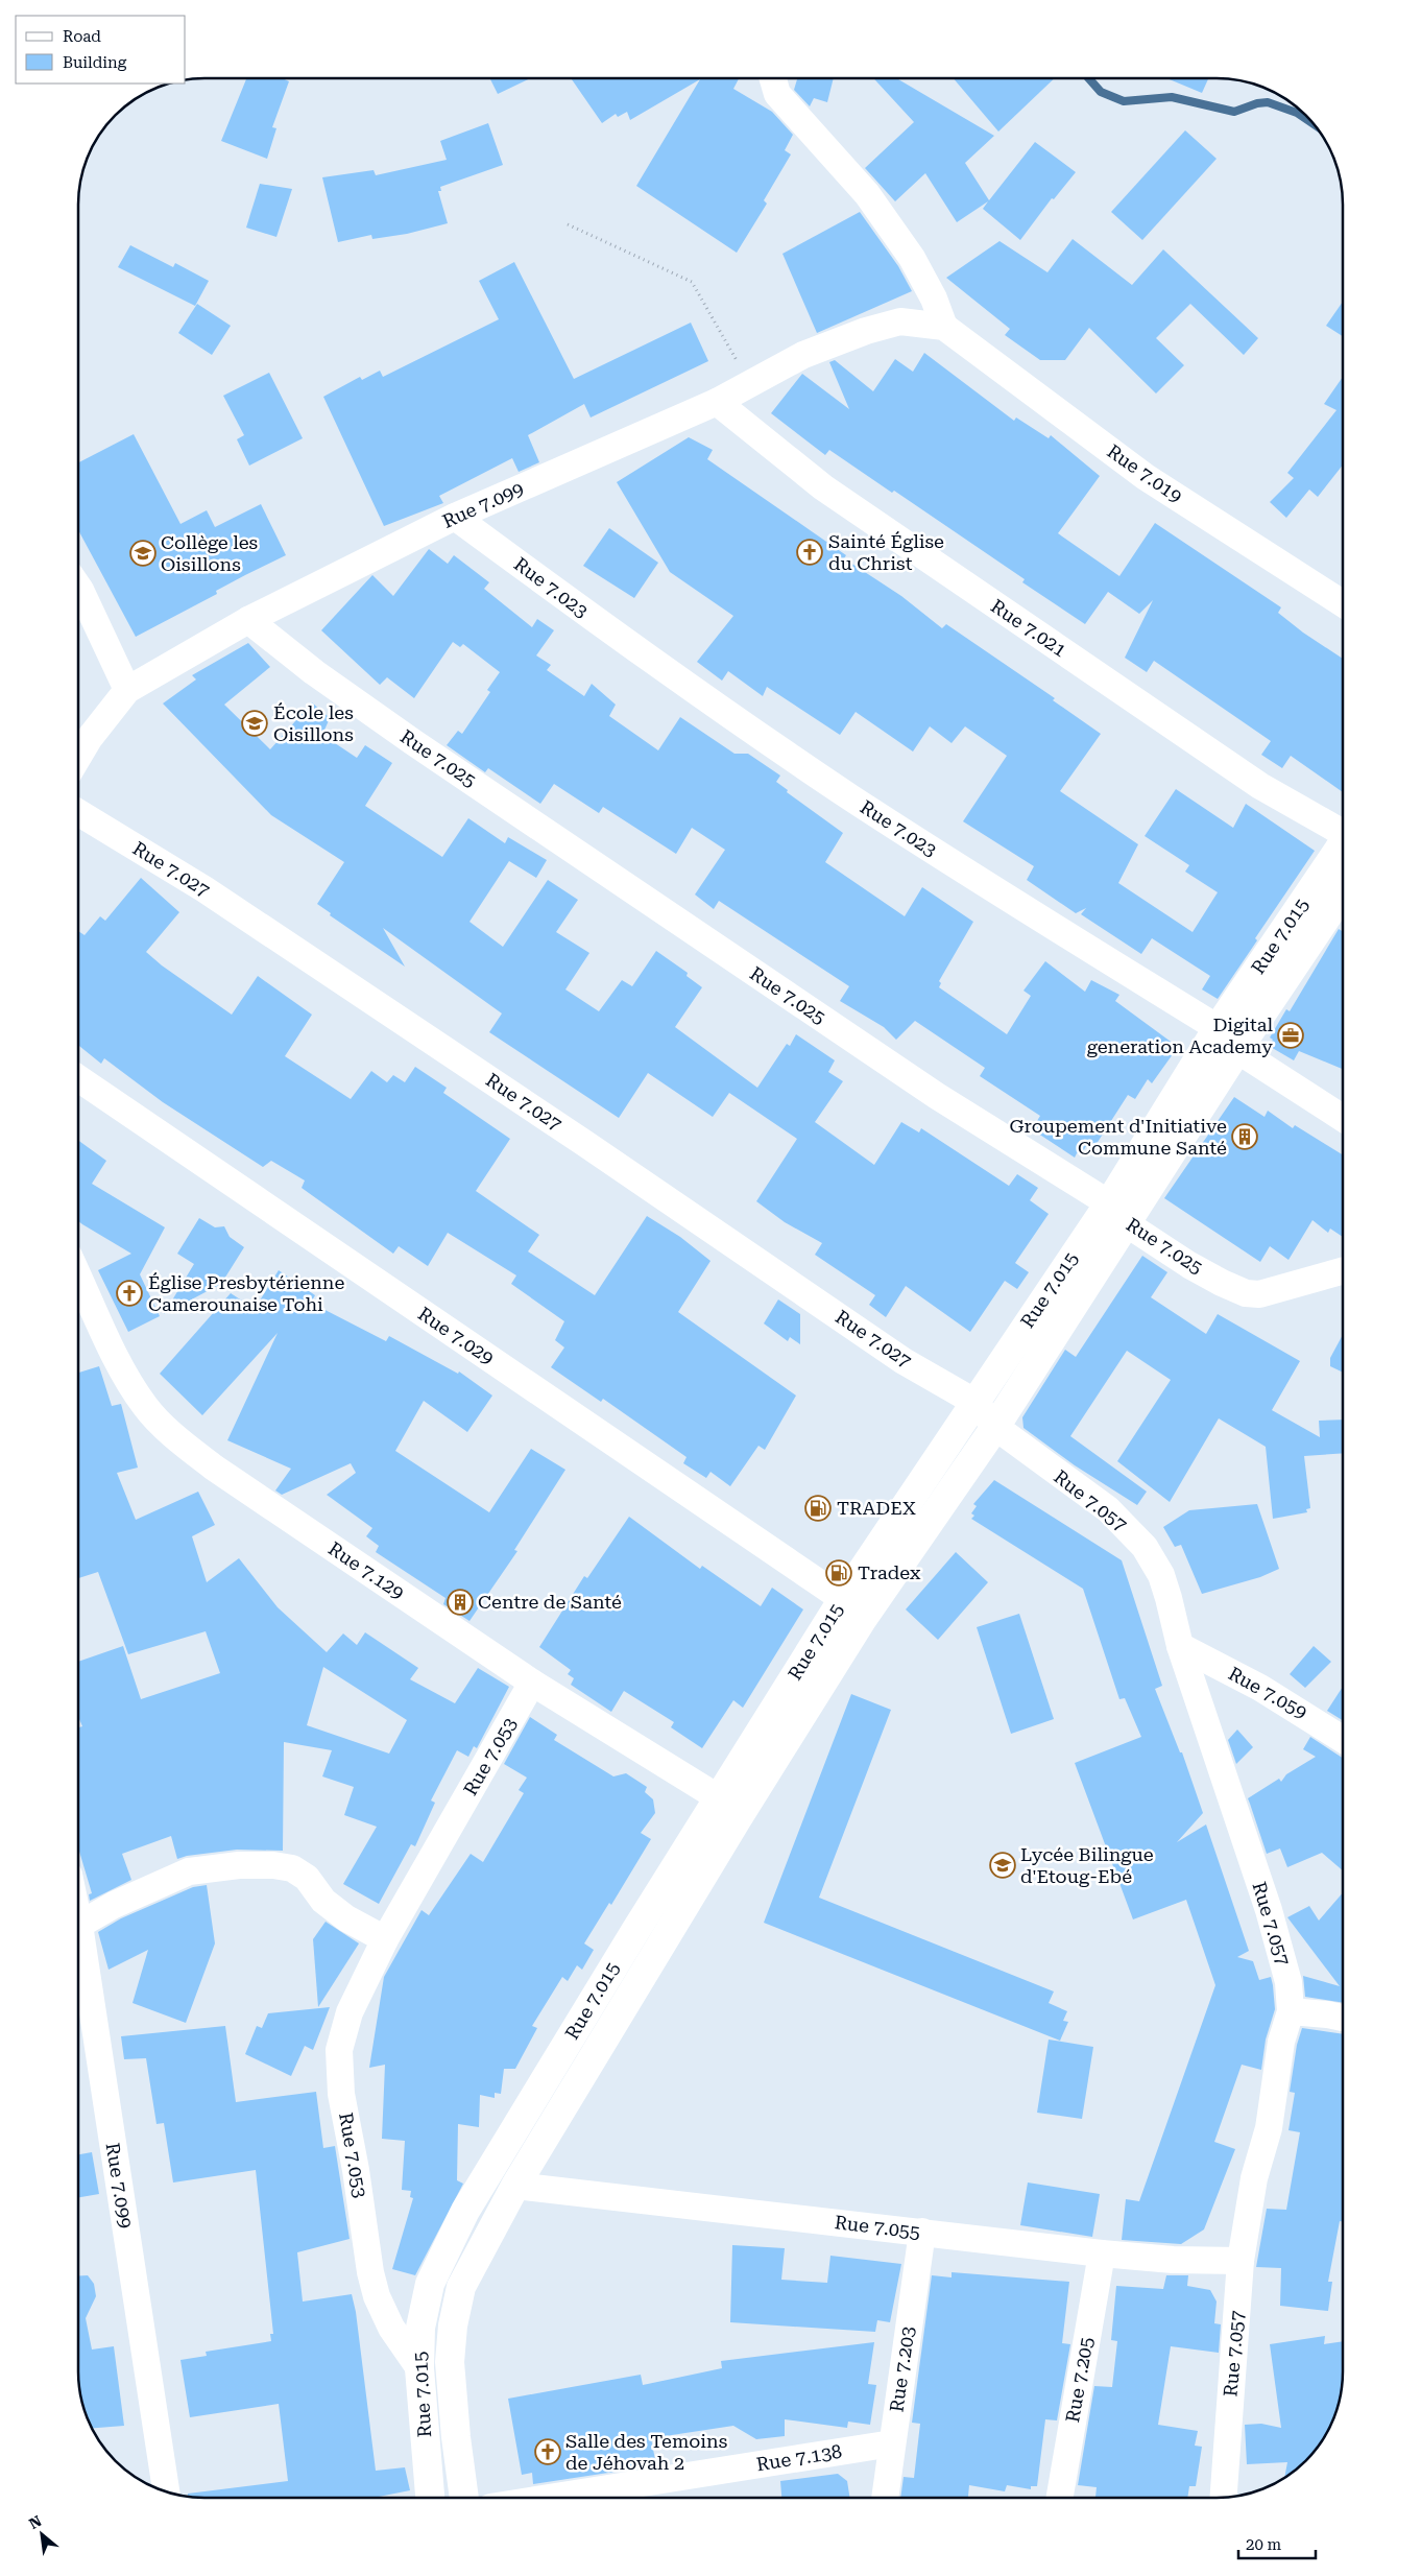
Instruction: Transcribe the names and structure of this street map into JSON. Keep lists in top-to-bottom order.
{
  "streets": {
    "main road": ["Rue 7.015"],
    "street": [
      "Rue 7.019",
      "Rue 7.099",
      "Rue 7.023",
      "Rue 7.021",
      "Rue 7.025",
      "Rue 7.027",
      "Rue 7.029",
      "Rue 7.057",
      "Rue 7.129",
      "Rue 7.059",
      "Rue 7.053",
      "Rue 7.055",
      "Rue 7.203",
      "Rue 7.205",
      "Rue 7.138"
    ]
  },
  "crossings": [
    ["Rue 7.019", "Rue 7.099"],
    ["Rue 7.099", "Rue 7.023"],
    ["Rue 7.099", "Rue 7.021"],
    ["Rue 7.099", "Rue 7.025"],
    ["Rue 7.023", "Rue 7.015"],
    ["Rue 7.025", "Rue 7.015"],
    ["Rue 7.027", "Rue 7.015"],
    ["Rue 7.027", "Rue 7.057"],
    ["Rue 7.015", "Rue 7.029"],
    ["Rue 7.015", "Rue 7.057"],
    ["Rue 7.015", "Rue 7.129"],
    ["Rue 7.015", "Rue 7.053"],
    ["Rue 7.015", "Rue 7.055"],
    ["Rue 7.057", "Rue 7.059"],
    ["Rue 7.057", "Rue 7.055"],
    ["Rue 7.129", "Rue 7.053"],
    ["Rue 7.055", "Rue 7.203"],
    ["Rue 7.055", "Rue 7.205"],
    ["Rue 7.203", "Rue 7.138"]
  ],
  "places": {
    "church": ["Sainté Église du Christ", "Église Presbytérienne Camerounaise Tohi", "Salle des Temoins de Jéhovah 2"],
    "school or university": ["Collège les Oisillons", "École les Oisillons", "Lycée Bilingue d'Etoug-Ebé"],
    "office": ["Digital generation Academy"],
    "building": ["Groupement d'Initiative Commune Santé", "Centre de Santé"],
    "fuel station": ["TRADEX", "Tradex"]
  },
  "legend": ["Road", "Building"],
  "scale_bar": "20 m",
  "north": "top left"
}
